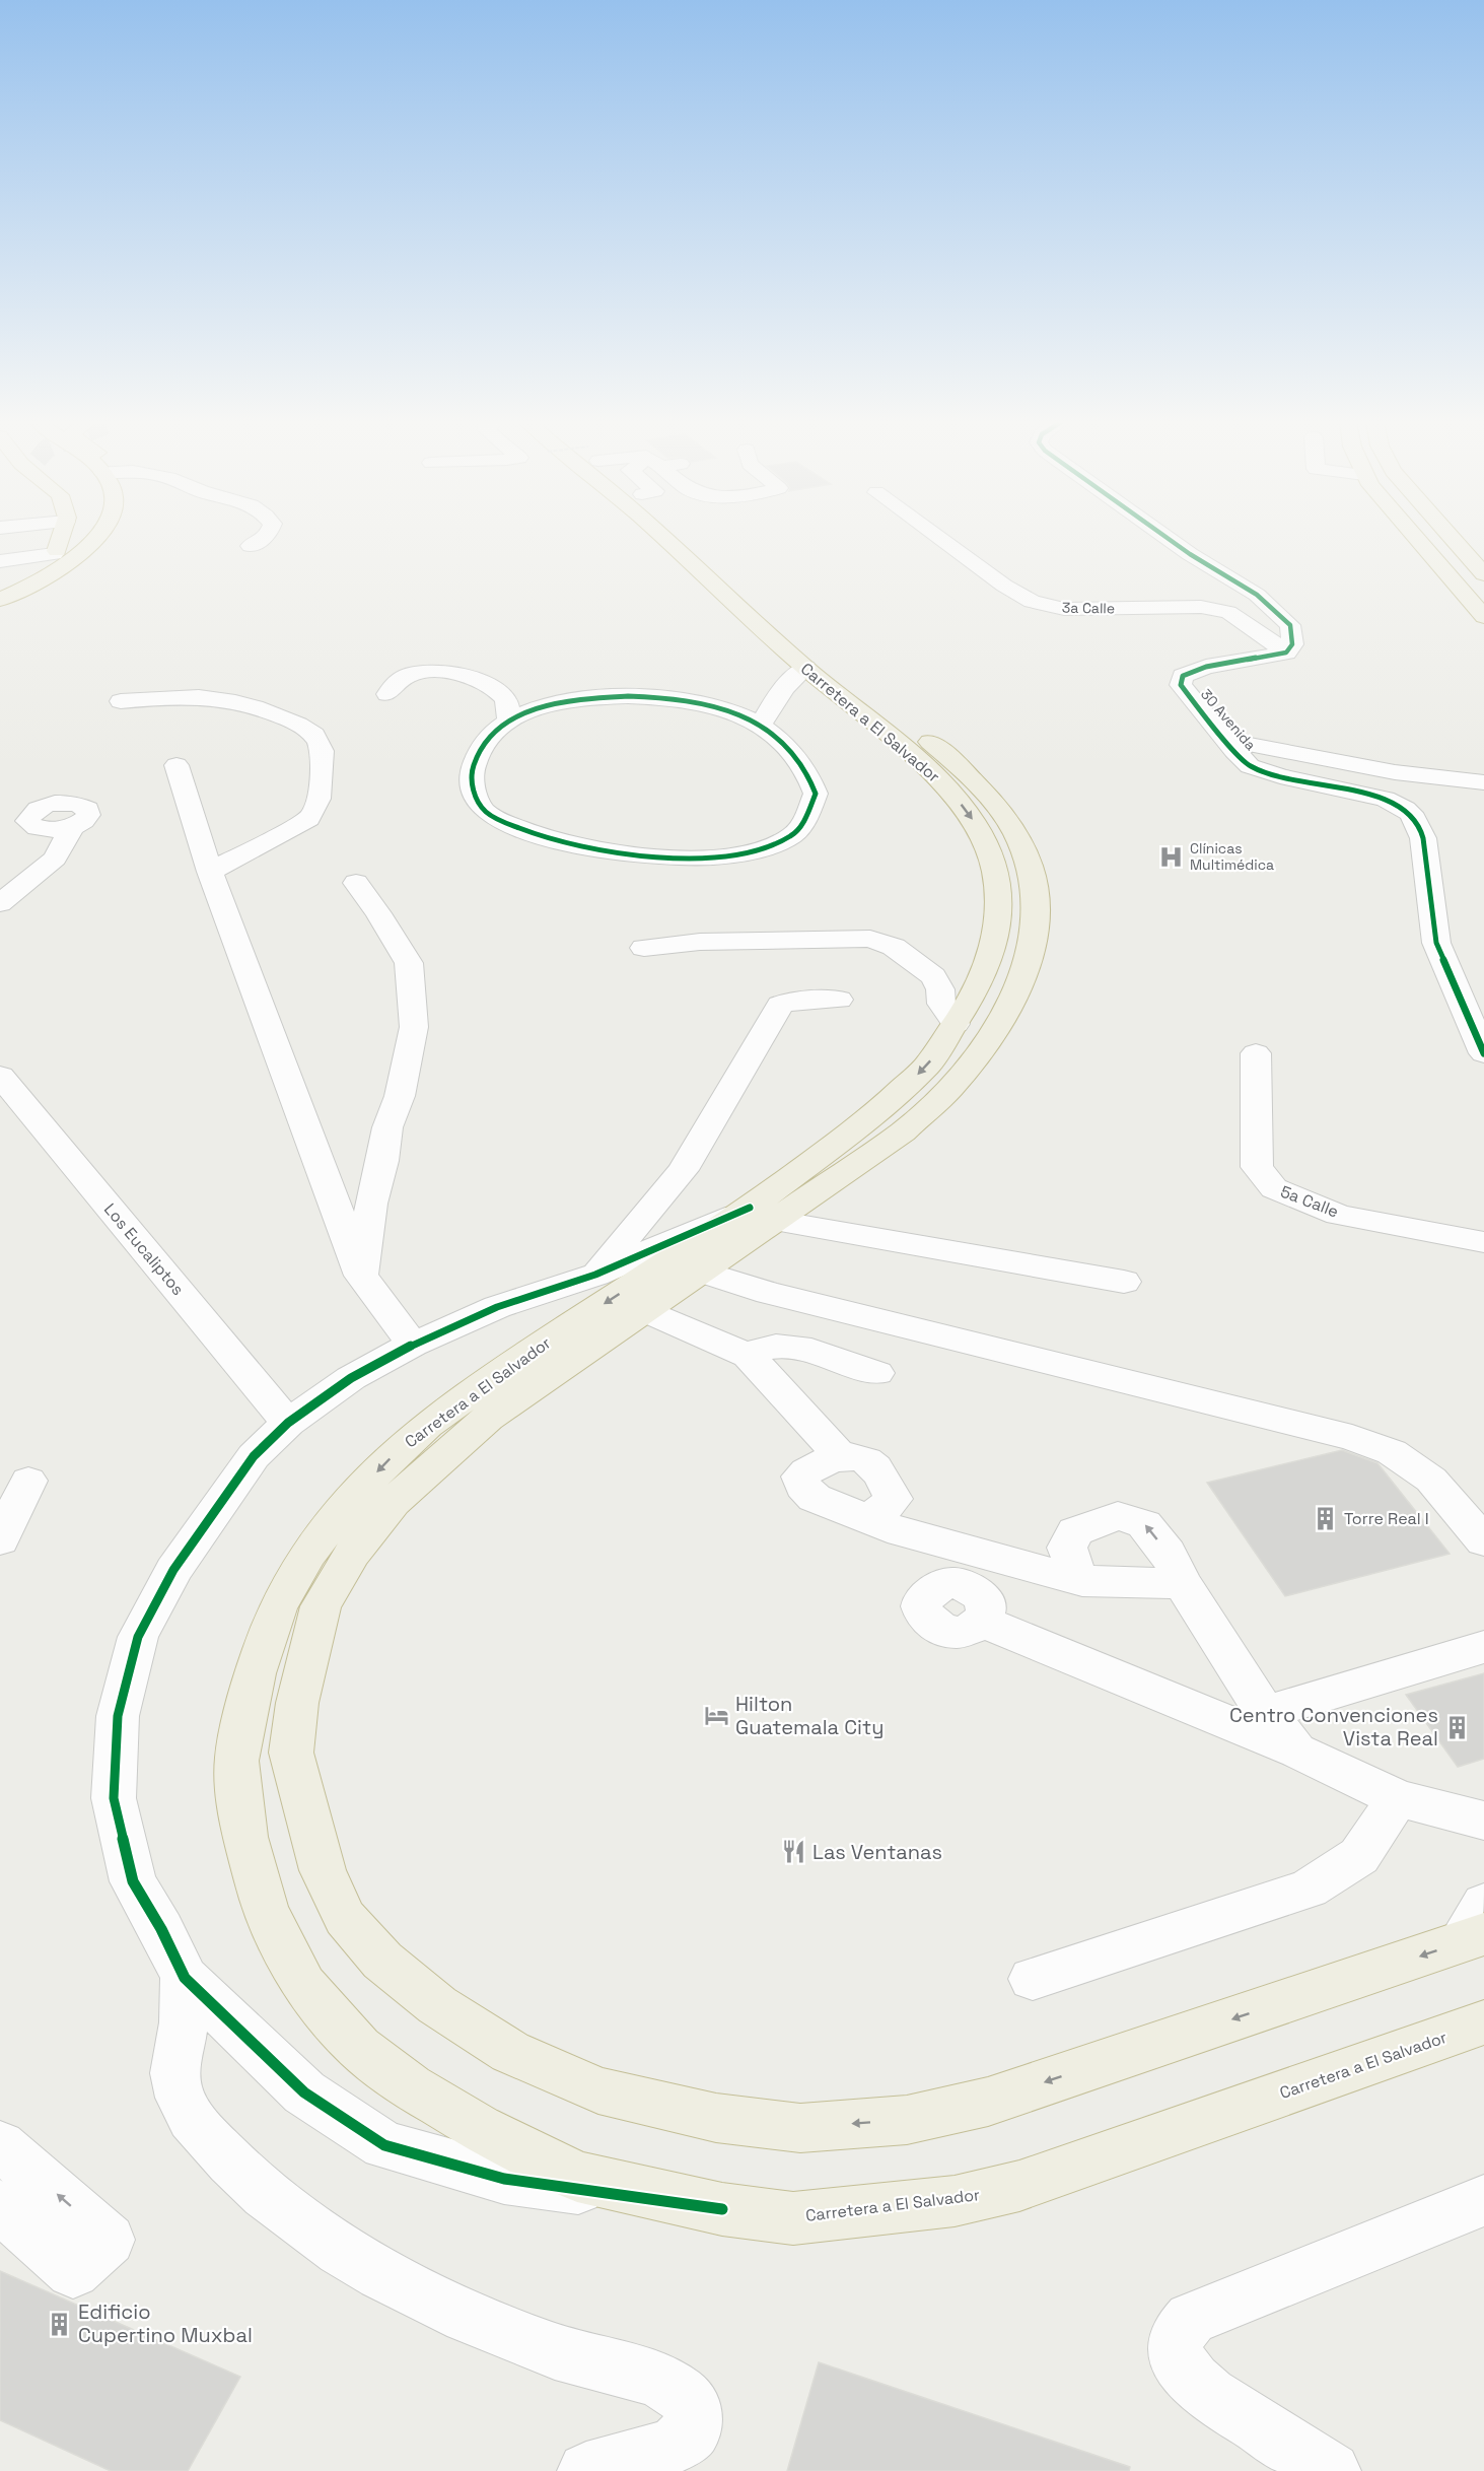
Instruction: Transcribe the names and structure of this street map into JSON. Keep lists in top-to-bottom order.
{
  "streets": {
    "highway": ["Carretera a El Salvador"],
    "street": [
      "3a Calle",
      "30 Avenida",
      "5a Calle",
      "Los Eucaliptos"
    ]
  },
  "crossings": [
    ["3a Calle", "30 Avenida"]
  ],
  "places": {
    "hospital": ["Clínicas Multimédica"],
    "building": ["Torre Real I", "Centro Convenciones Vista Real", "Edificio Cupertino Muxbal"],
    "hotel": ["Hilton Guatemala City"],
    "restaurant": ["Las Ventanas"]
  }
}
